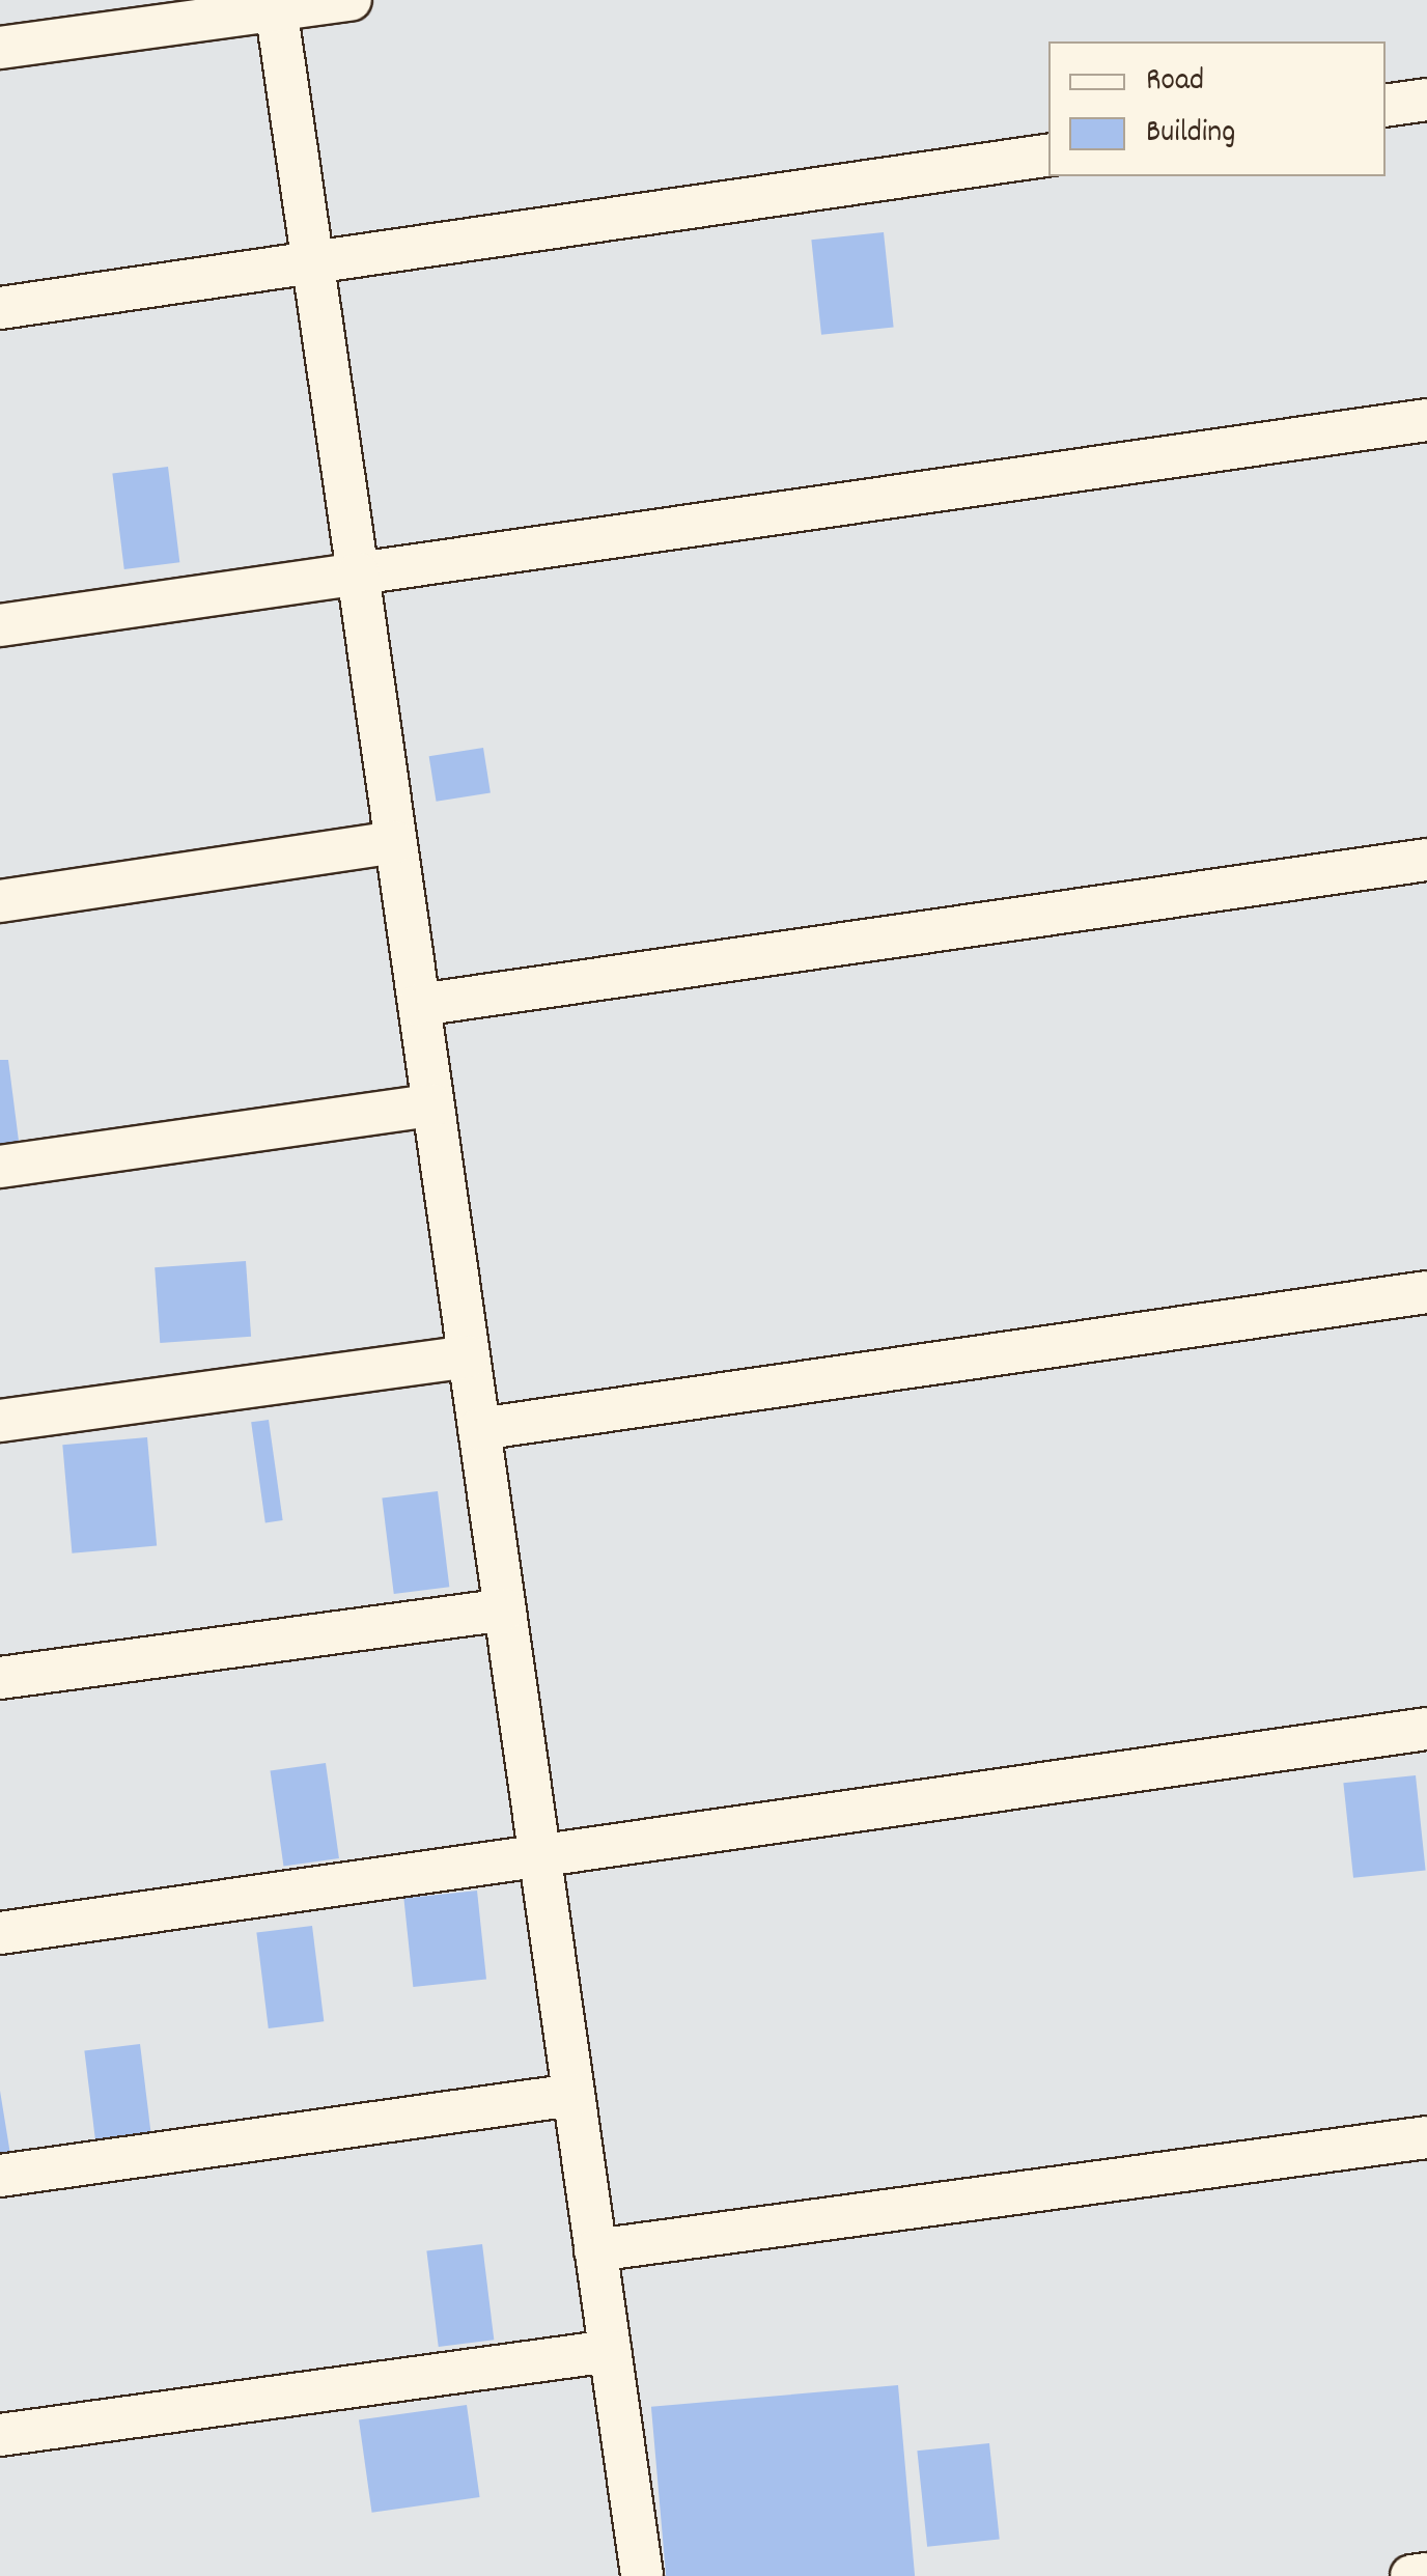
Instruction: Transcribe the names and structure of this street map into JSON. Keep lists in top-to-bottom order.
{
  "legend": ["Road", "Building"]
}
